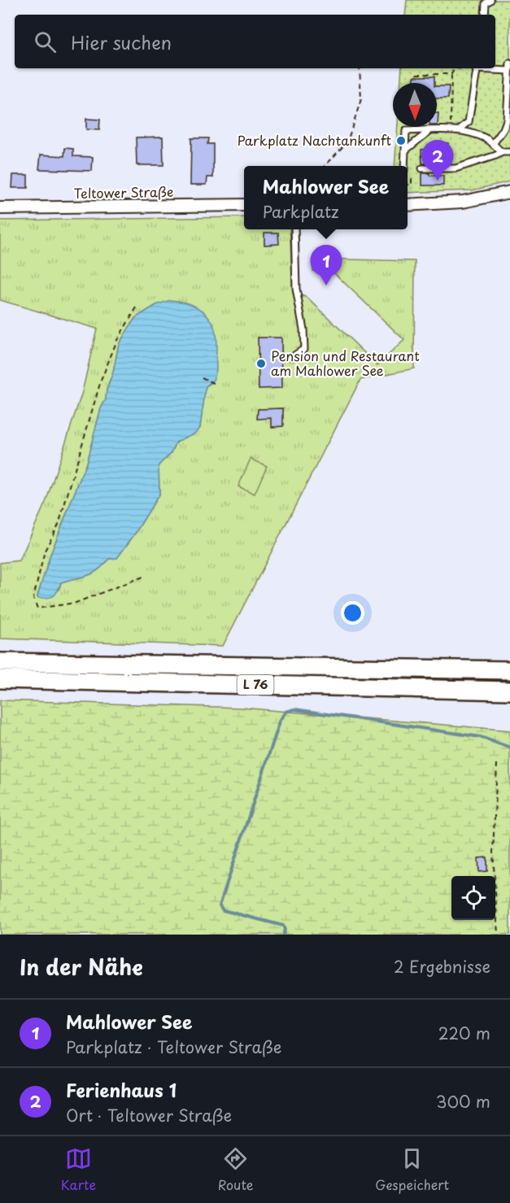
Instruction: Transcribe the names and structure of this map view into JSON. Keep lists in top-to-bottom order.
{
  "streets": {
    "main road": ["L 76"],
    "street": ["Teltower Straße"]
  },
  "places": ["Parkplatz Nachtankunft", "Pension und Restaurant am Mahlower See"],
  "north": "bottom",
  "page": {
    "search": "Hier suchen",
    "pins": ["2", "1"],
    "popup": ["Mahlower See", "Parkplatz"],
    "heading": ["In der Nähe", "2 Ergebnisse"],
    "list": [
      {
        "mark": "1",
        "name": "Mahlower See",
        "note": "Parkplatz · Teltower Straße",
        "value": "220 m"
      },
      {
        "mark": "2",
        "name": "Ferienhaus 1",
        "note": "Ort · Teltower Straße",
        "value": "300 m"
      }
    ],
    "nav": ["Karte", "Route", "Gespeichert"]
  }
}
